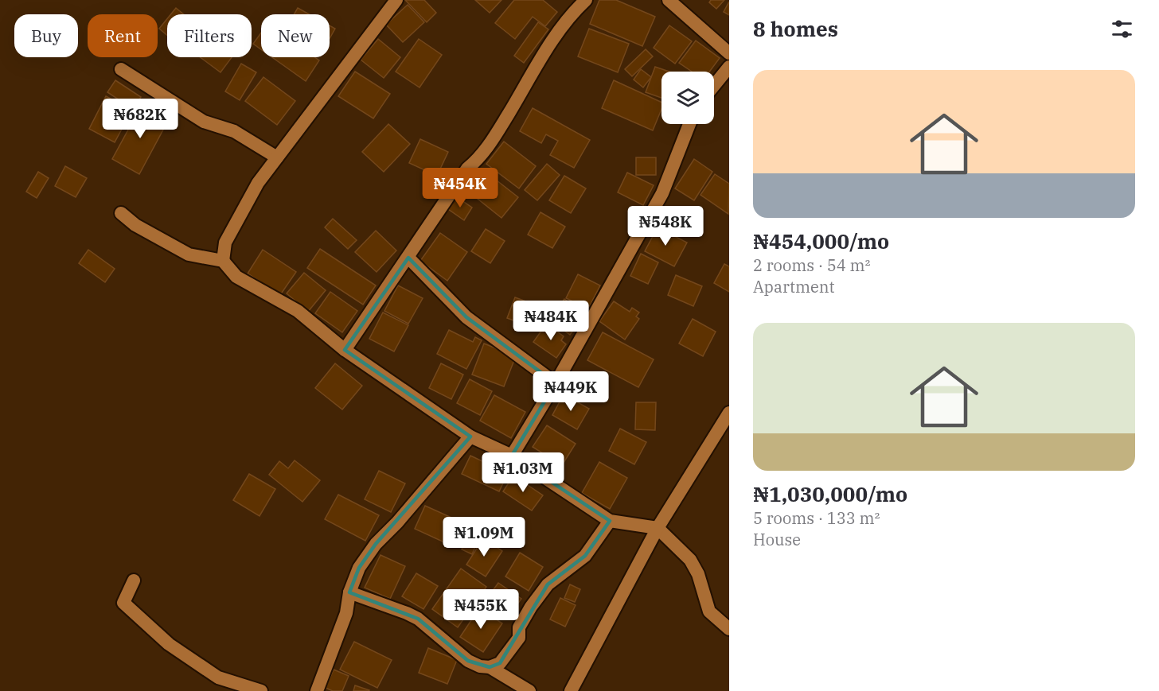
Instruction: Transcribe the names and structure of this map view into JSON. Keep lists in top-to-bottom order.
{
  "page": {
    "heading": "8 homes",
    "chip": [
      "Buy",
      "Rent",
      "Filters",
      "New"
    ],
    "list": [
      {
        "name": "₦454,000/mo",
        "note": "2 rooms · 54 m² · Apartment"
      },
      {
        "name": "₦1,030,000/mo",
        "note": "5 rooms · 133 m² · House"
      }
    ],
    "price": [
      "₦682K",
      "₦454K",
      "₦548K",
      "₦484K",
      "₦449K",
      "₦1.03M",
      "₦1.09M",
      "₦455K"
    ]
  }
}
